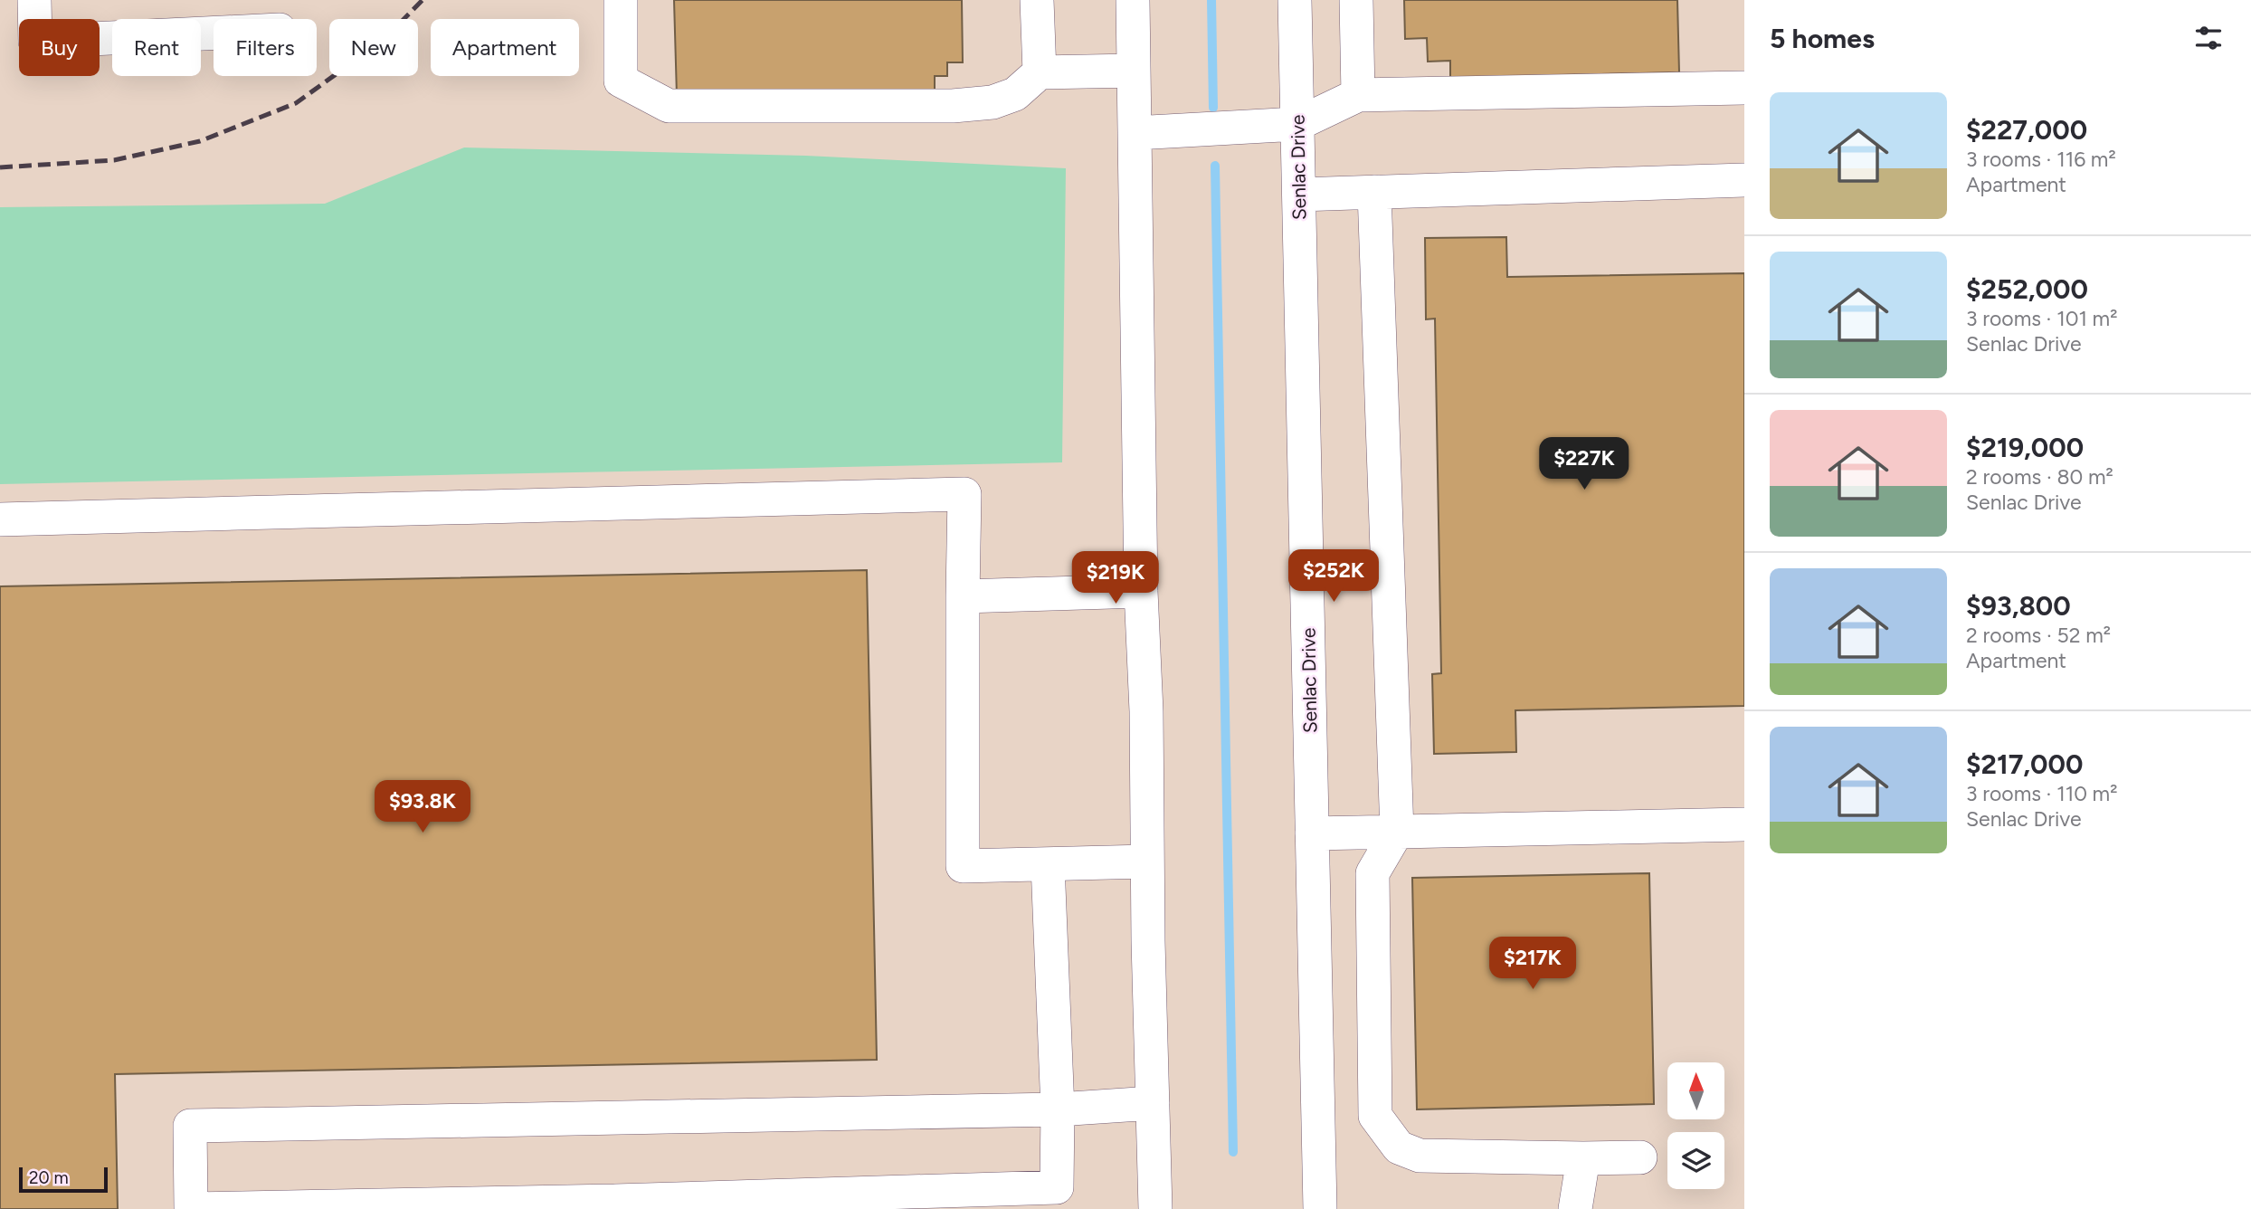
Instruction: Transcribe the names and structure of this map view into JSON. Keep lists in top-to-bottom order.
{
  "streets": {
    "street": ["Senlac Drive"]
  },
  "scale_bar": "20 m",
  "north": "top",
  "page": {
    "heading": "5 homes",
    "chip": [
      "Buy",
      "Rent",
      "Filters",
      "New",
      "Apartment"
    ],
    "list": [
      {
        "name": "$227,000",
        "note": "3 rooms · 116 m² · Apartment"
      },
      {
        "name": "$252,000",
        "note": "3 rooms · 101 m² · Senlac Drive"
      },
      {
        "name": "$219,000",
        "note": "2 rooms · 80 m² · Senlac Drive"
      },
      {
        "name": "$93,800",
        "note": "2 rooms · 52 m² · Apartment"
      },
      {
        "name": "$217,000",
        "note": "3 rooms · 110 m² · Senlac Drive"
      }
    ],
    "price": [
      "$227K",
      "$252K",
      "$219K",
      "$93.8K",
      "$217K"
    ],
    "scale": "20 m"
  }
}
